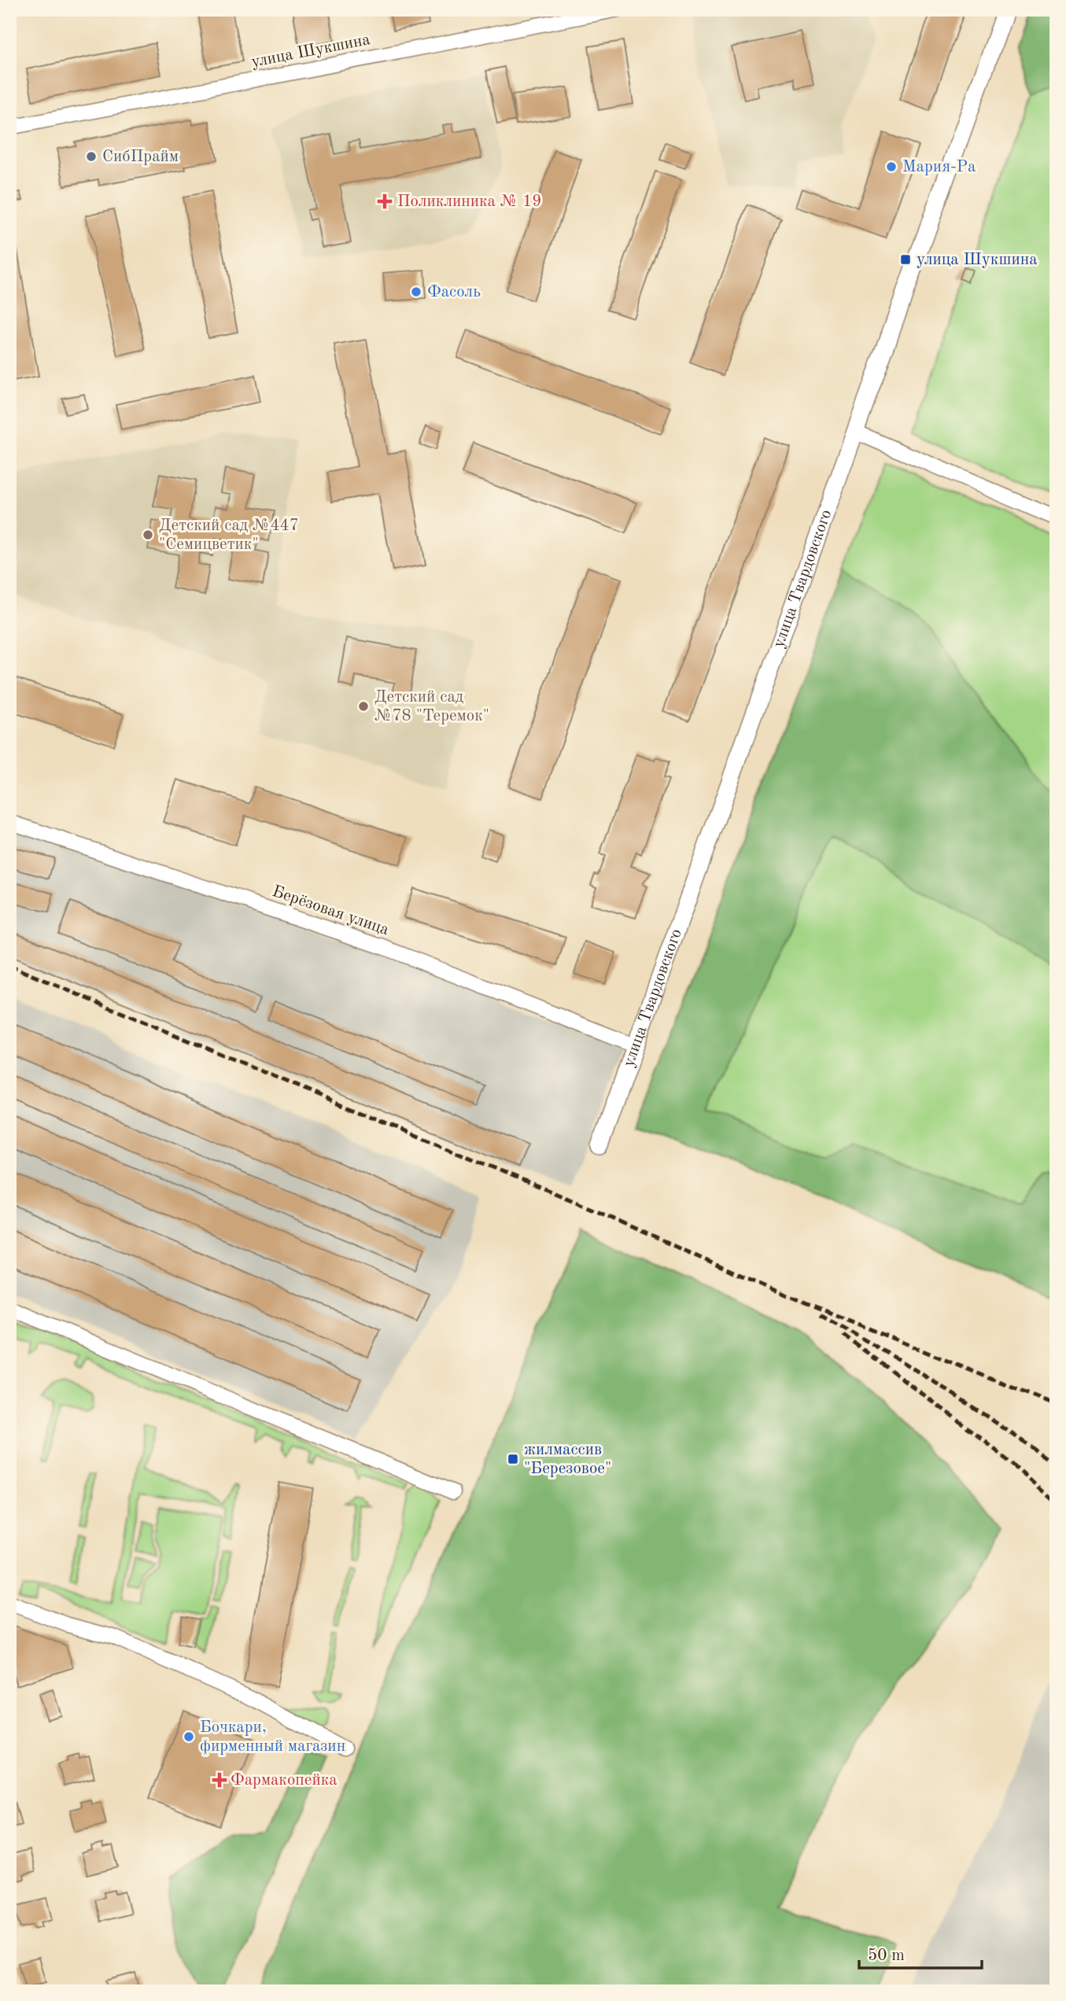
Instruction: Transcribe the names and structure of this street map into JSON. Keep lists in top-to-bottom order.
{
  "streets": {
    "street": ["улица Шукшина", "улица Твардовского", "Берёзовая улица"]
  },
  "crossings": [
    ["улица Твардовского", "Берёзовая улица"]
  ],
  "places": {
    "other": [
      "СибПрайм",
      "Мария-Ра",
      "Фасоль",
      "Детский сад №447 \"Семицветик\"",
      "Детский сад №78 \"Теремок\"",
      "Бочкари, фирменный магазин"
    ],
    "health": ["Поликлиника № 19", "Фармакопейка"],
    "transit": ["улица Шукшина", "жилмассив \"Березовое\""]
  },
  "scale_bar": "50 m"
}
